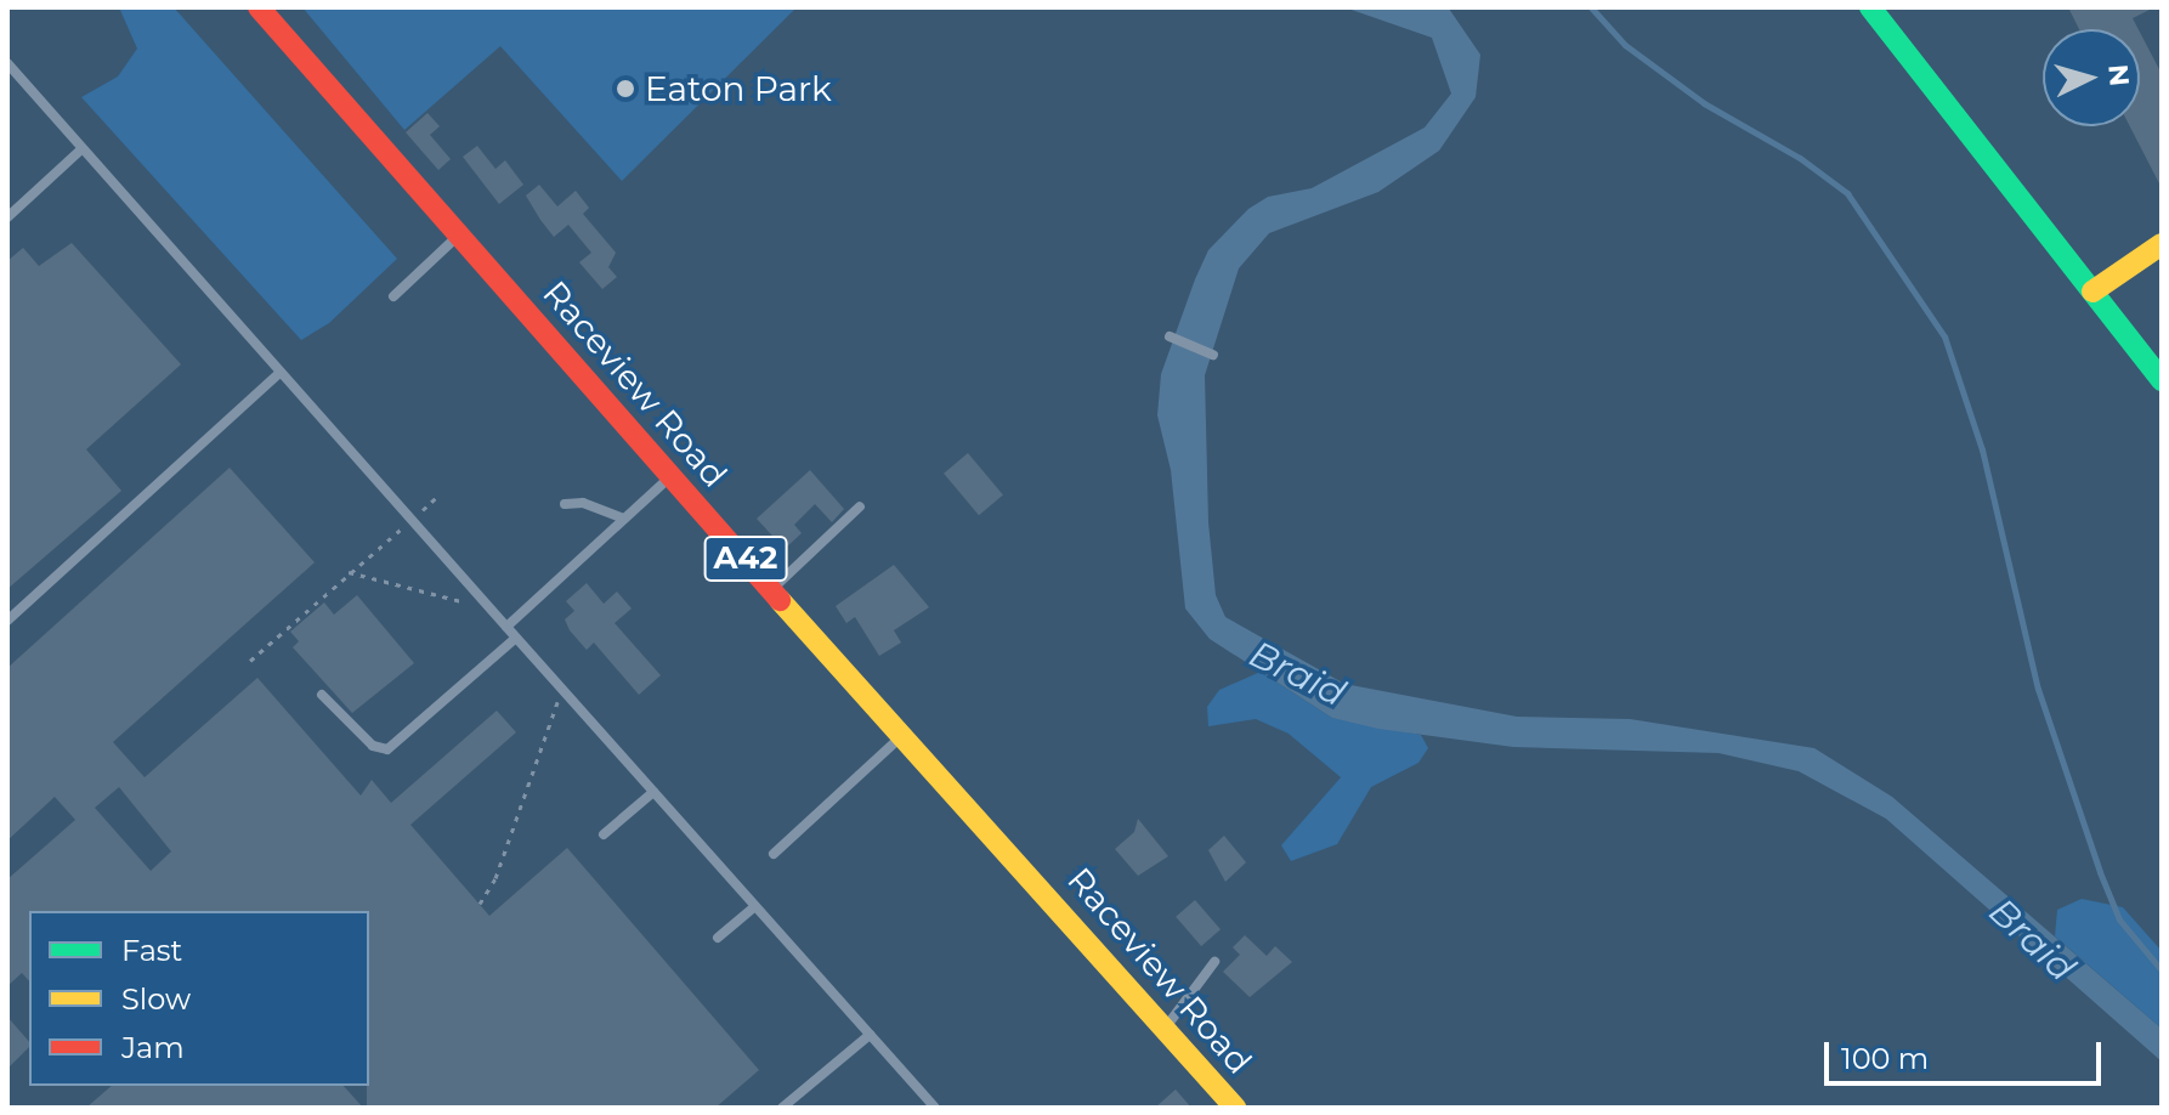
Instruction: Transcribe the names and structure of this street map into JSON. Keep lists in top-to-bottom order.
{
  "streets": {
    "main road": ["Raceview Road", "A42"]
  },
  "water": ["Braid"],
  "places": ["Eaton Park"],
  "legend": ["Fast", "Slow", "Jam"],
  "scale_bar": "100 m",
  "north": "right"
}
